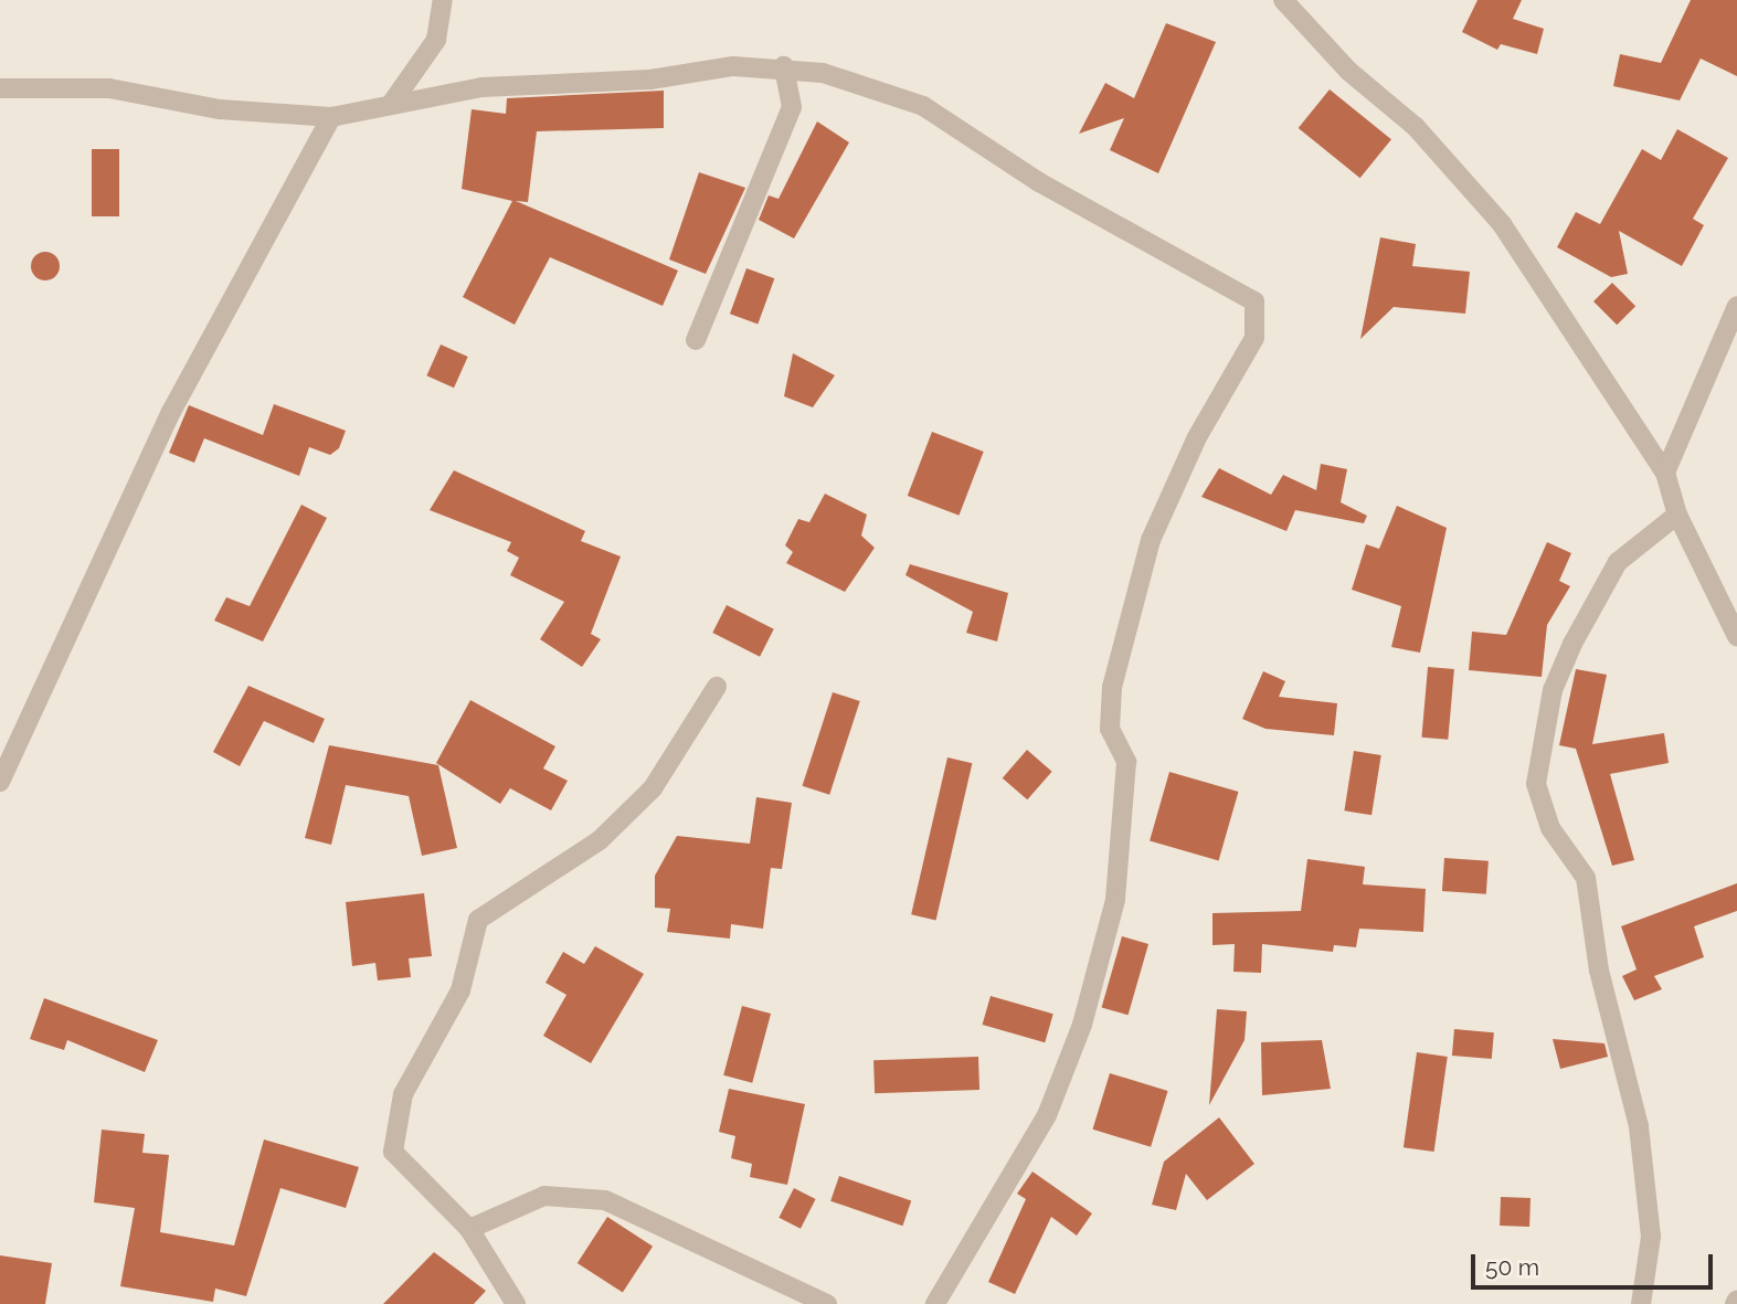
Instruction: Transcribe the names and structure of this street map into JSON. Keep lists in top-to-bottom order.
{
  "scale_bar": "50 m"
}
